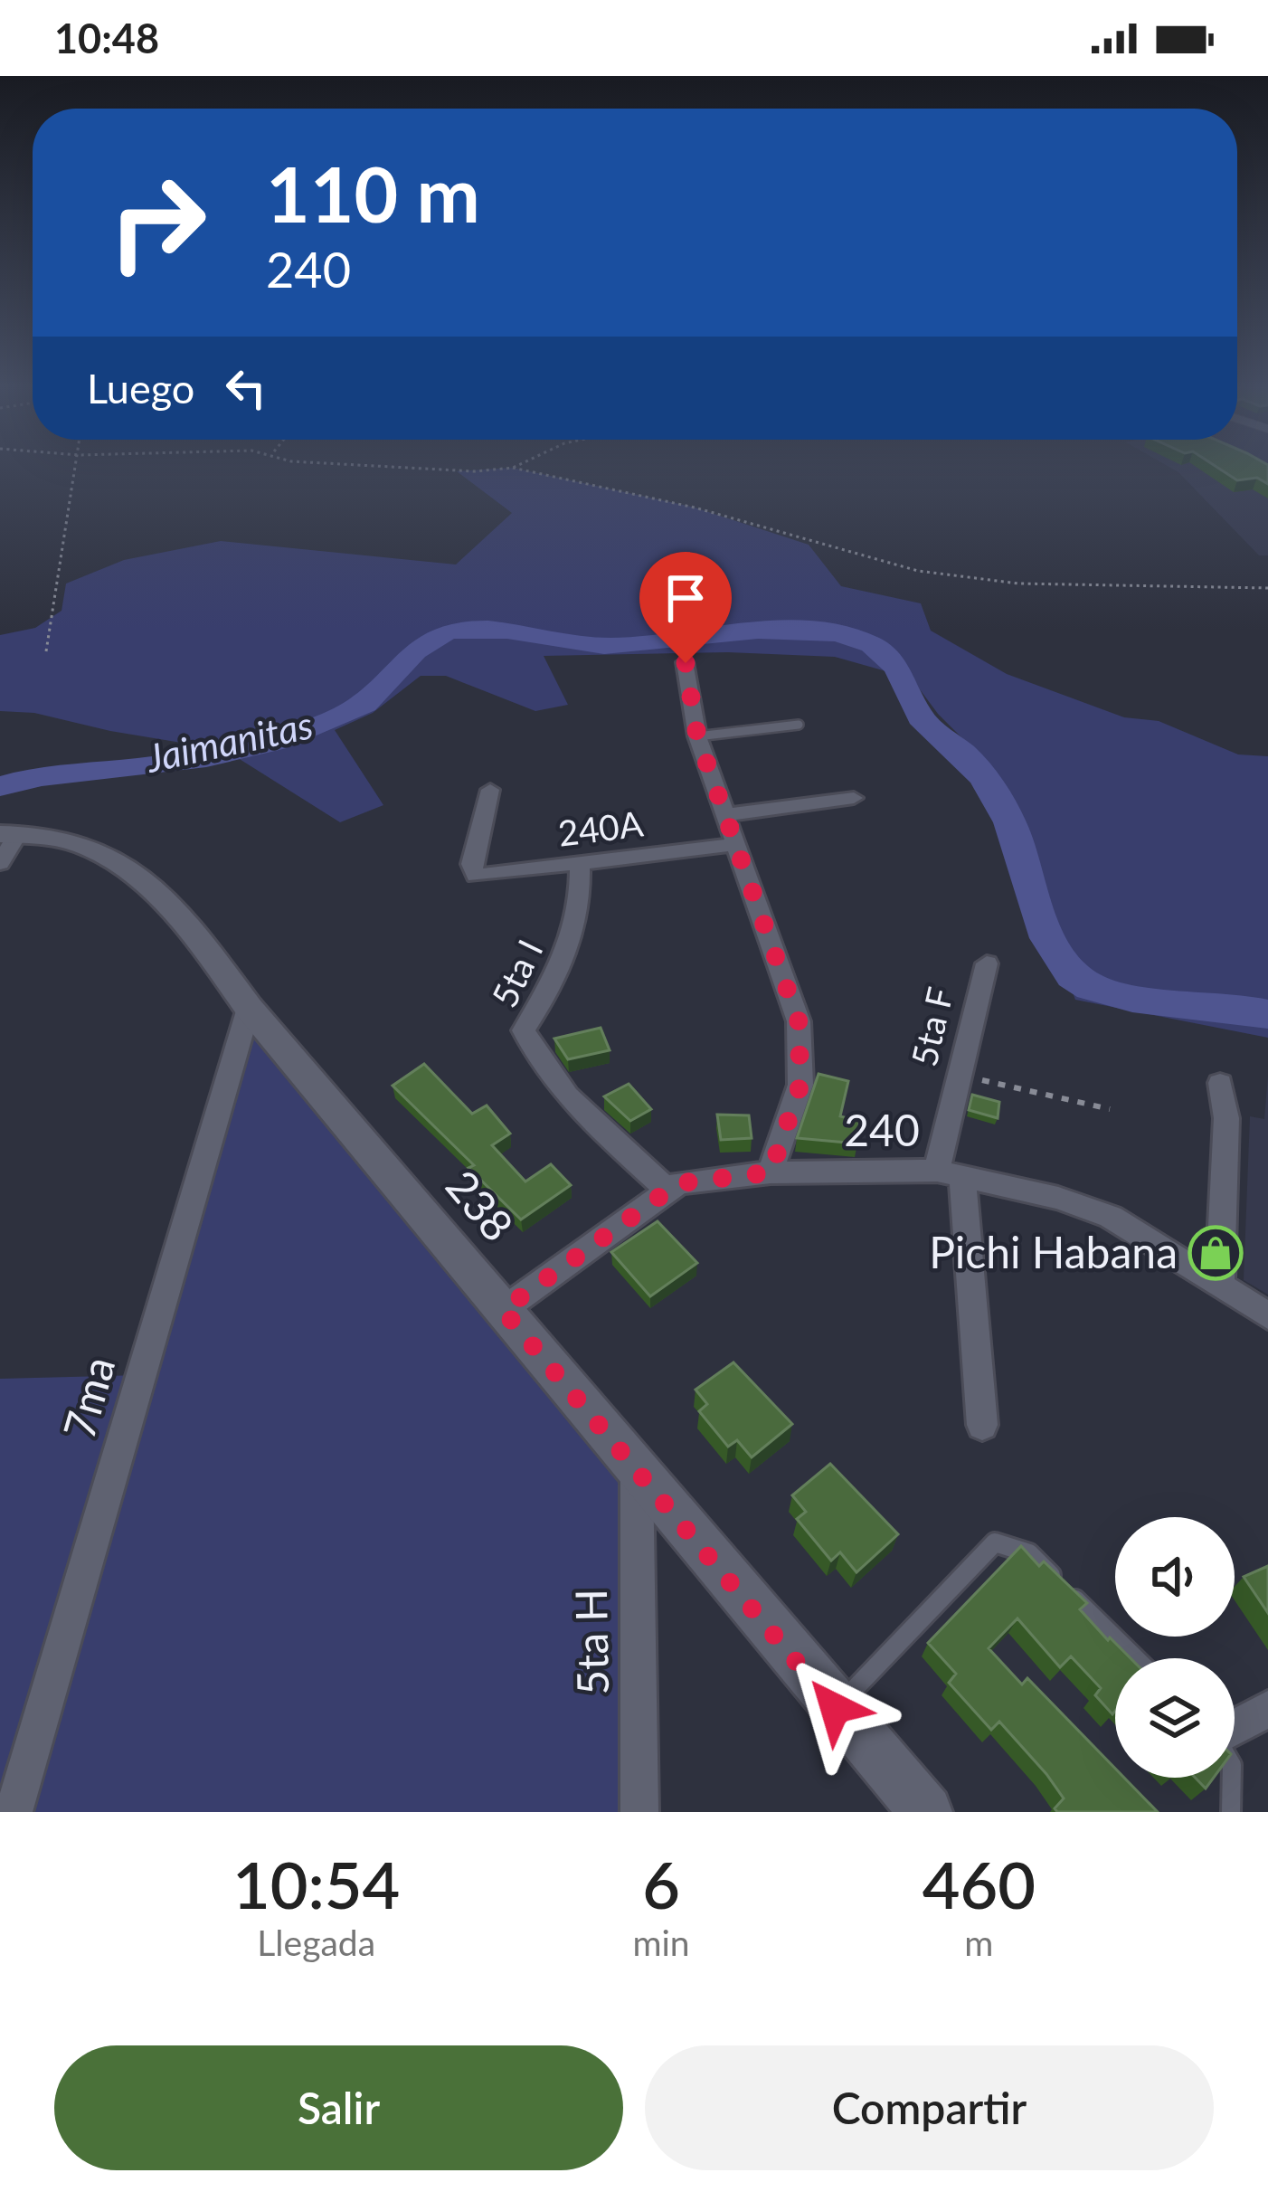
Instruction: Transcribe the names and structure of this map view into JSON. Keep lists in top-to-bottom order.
{
  "streets": {
    "street": [
      "240A",
      "5ta I",
      "5ta F",
      "240",
      "238",
      "7ma",
      "5ta H"
    ]
  },
  "crossings": [
    ["240A", "5ta I"],
    ["5ta I", "240"],
    ["5ta F", "240"],
    ["240", "238"],
    ["238", "7ma"],
    ["238", "5ta H"]
  ],
  "water": ["Jaimanitas"],
  "places": {
    "shop": ["Pichi Habana"]
  },
  "page": {
    "status": "10:48",
    "turn": ["110 m", "240"],
    "then": "Luego",
    "eta": [
      "10:54",
      "Llegada",
      "6",
      "min",
      "460",
      "m"
    ],
    "buttons": ["Salir", "Compartir"]
  }
}
